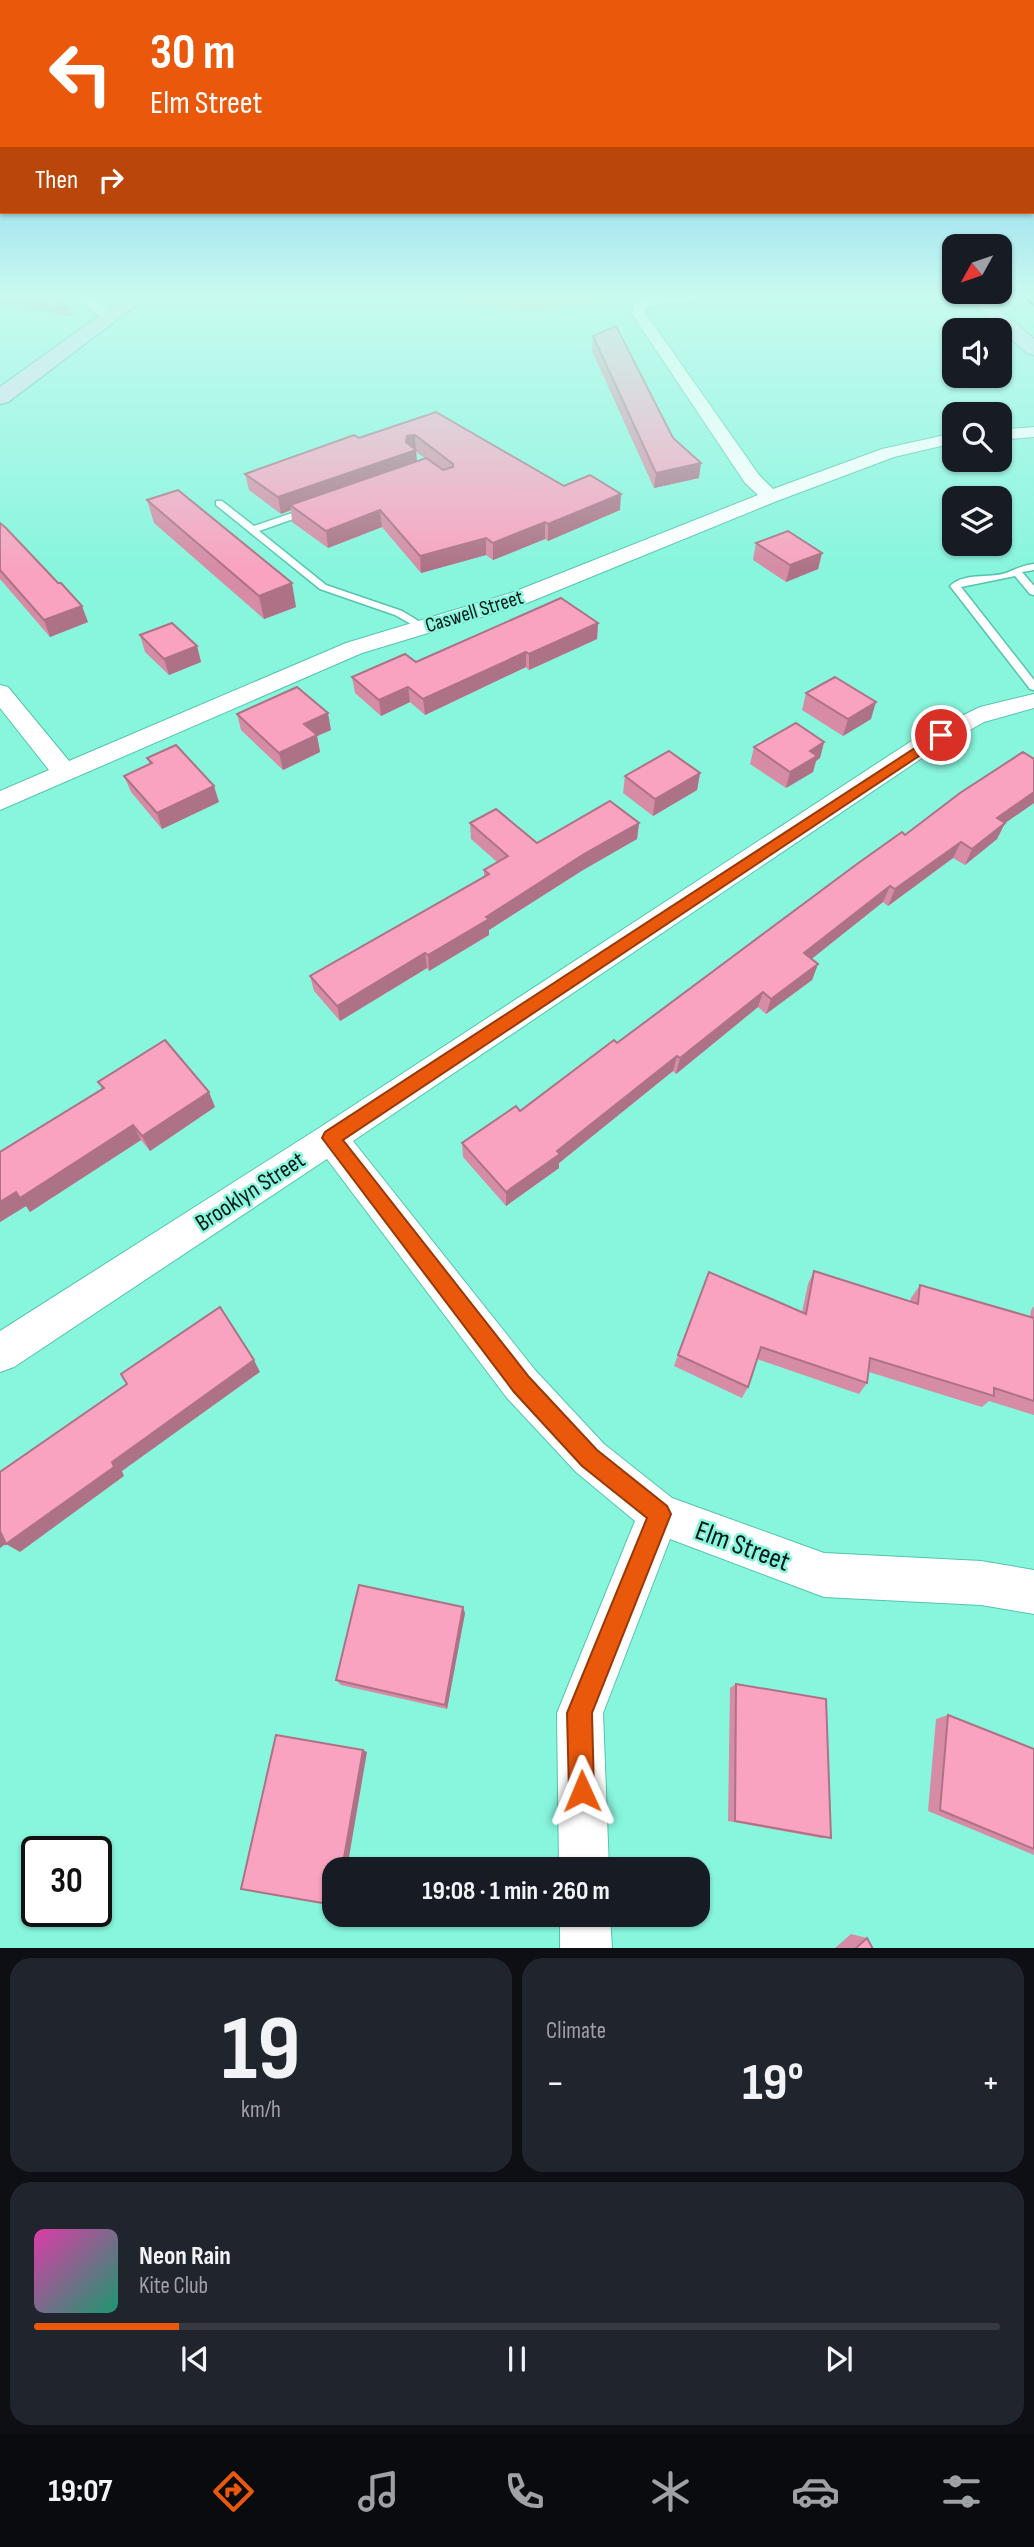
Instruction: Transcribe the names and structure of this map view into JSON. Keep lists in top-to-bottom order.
{
  "streets": {
    "street": ["Caswell Street", "Brooklyn Street", "Elm Street"]
  },
  "crossings": [
    ["Brooklyn Street", "Elm Street"]
  ],
  "north": "bottom left",
  "page": {
    "turn": ["30 m", "Elm Street"],
    "then": "Then",
    "limit": "30",
    "trip": "19:08 · 1 min · 260 m",
    "tile": [
      ["19", "km/h"],
      "Climate"
    ],
    "heat": ["−", "19°", "+"],
    "song": ["Neon Rain", "Kite Club"],
    "tabs": "19:07"
  }
}
